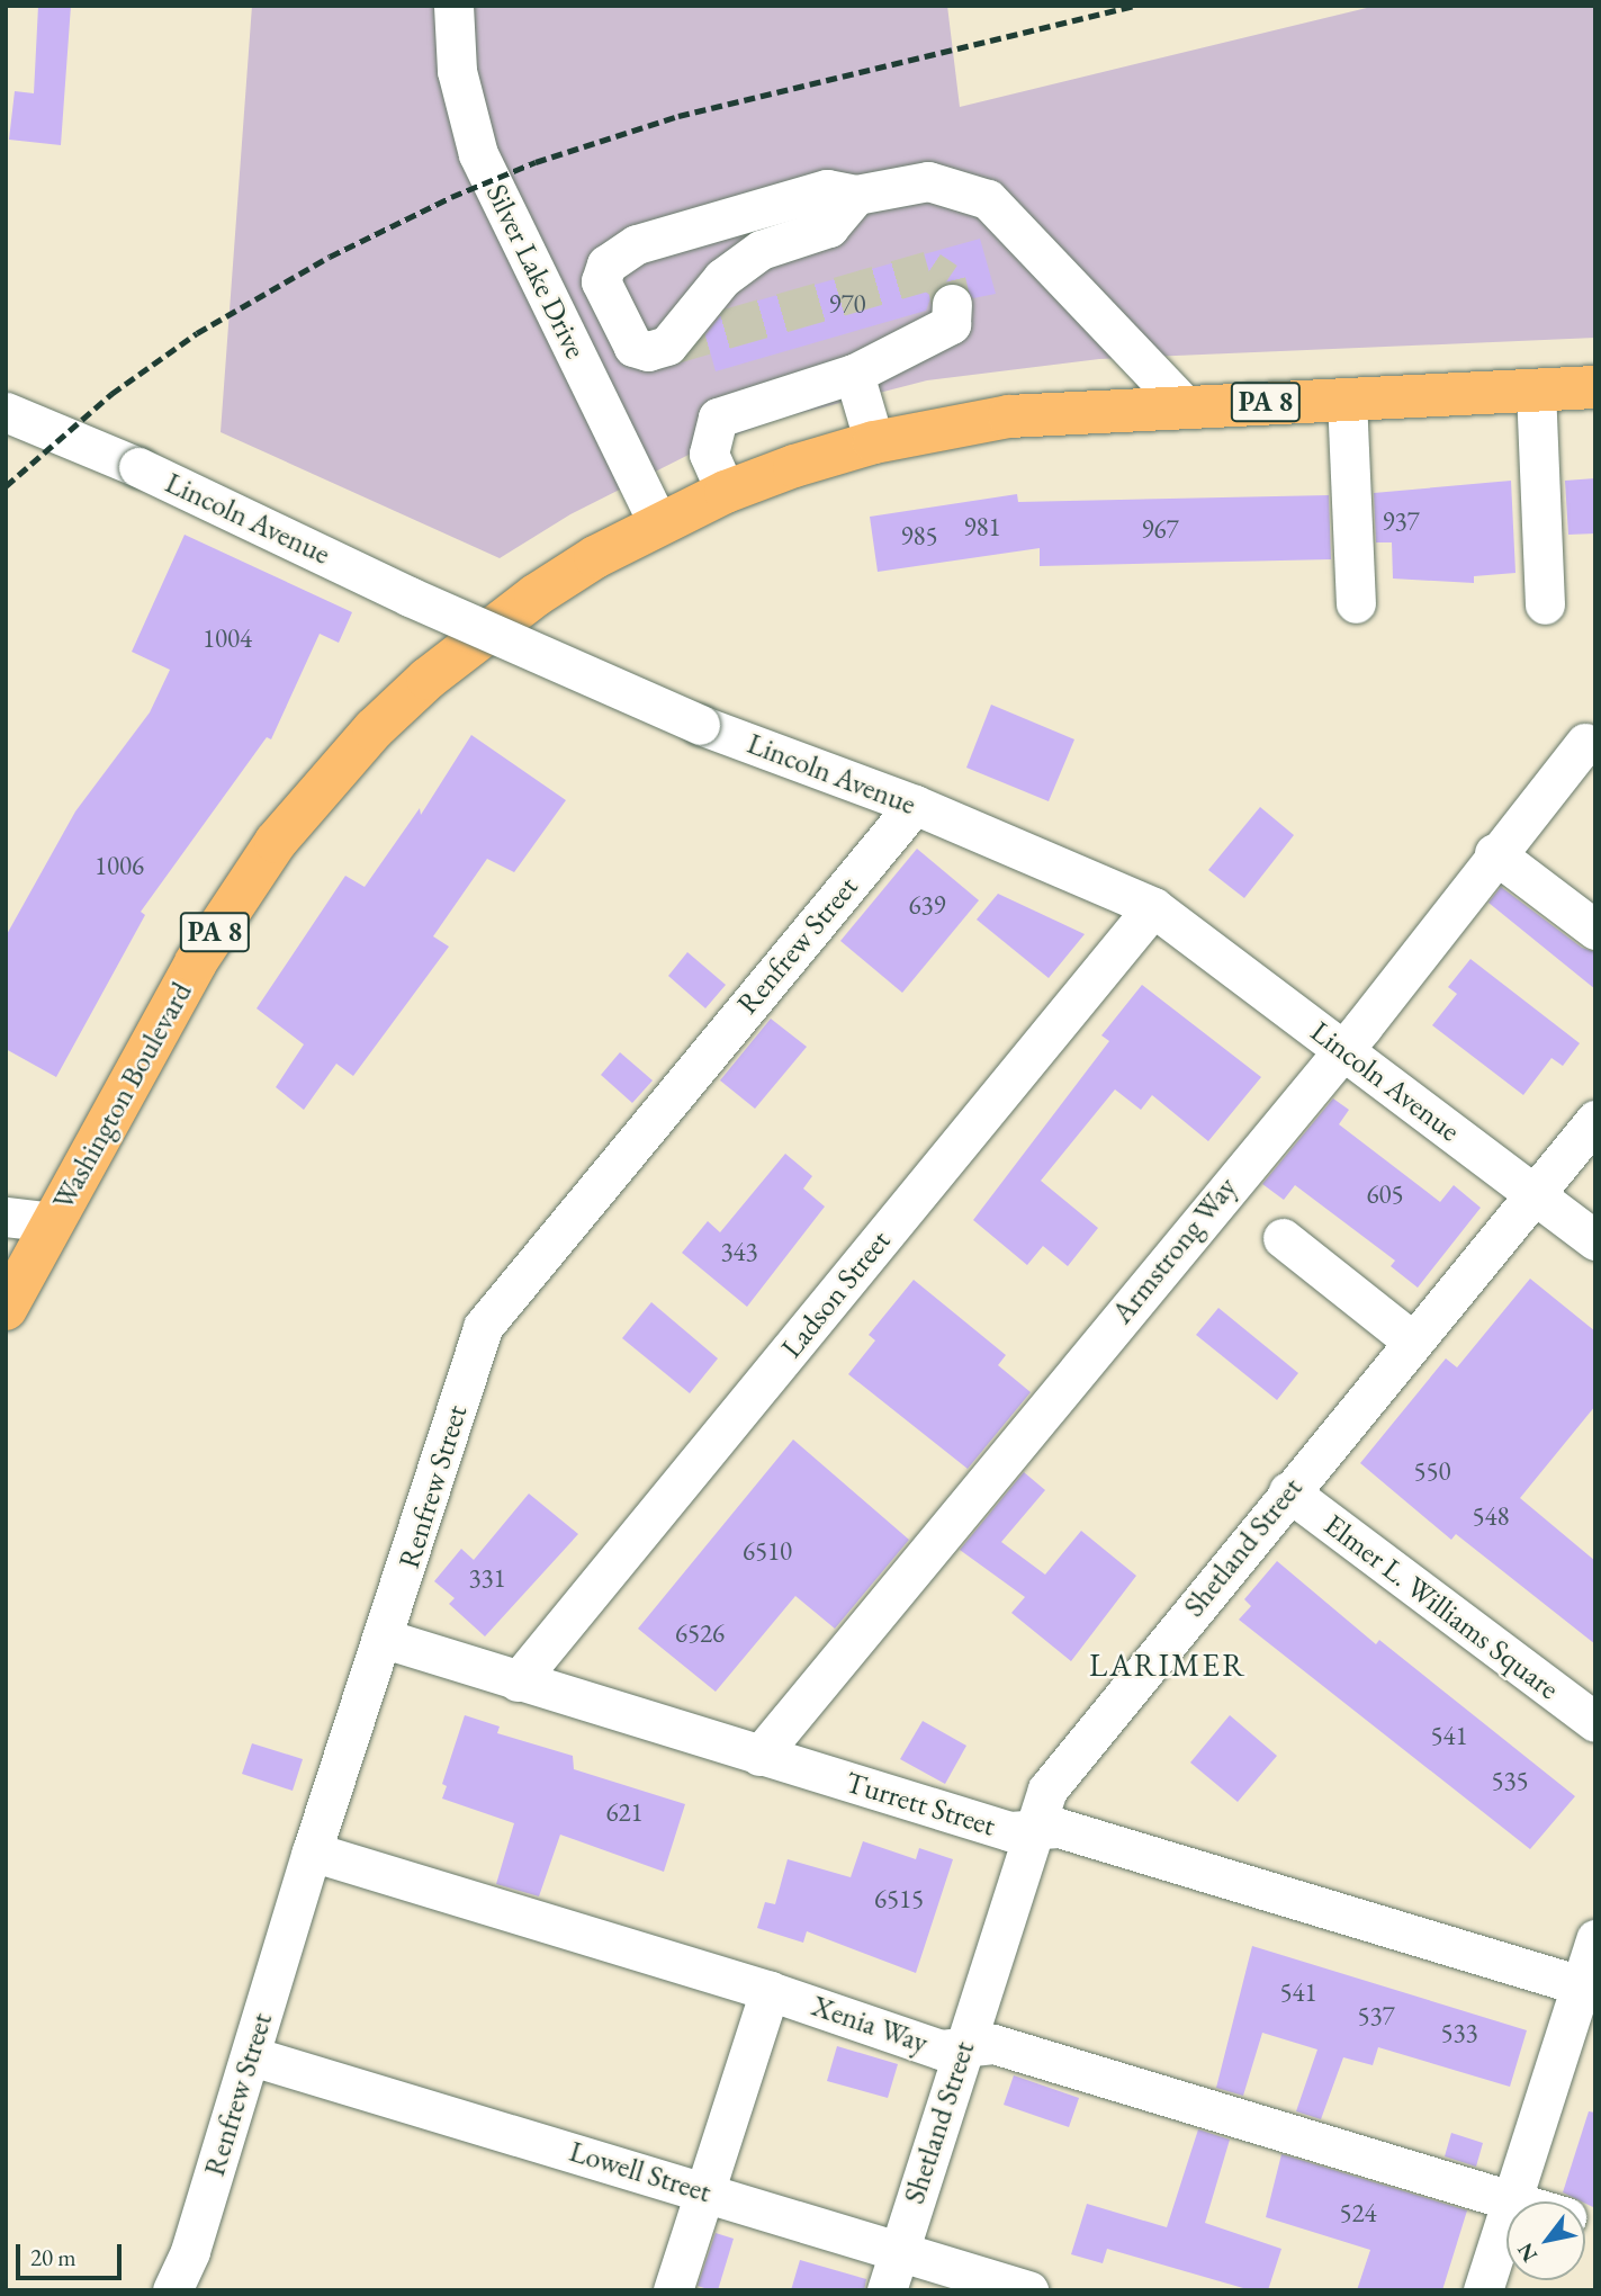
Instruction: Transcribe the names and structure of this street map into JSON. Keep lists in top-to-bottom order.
{
  "streets": {
    "highway": ["PA 8", "Washington Boulevard"],
    "street": [
      "Silver Lake Drive",
      "Lincoln Avenue",
      "Renfrew Street",
      "Armstrong Way",
      "Ladson Street",
      "Shetland Street",
      "Elmer L. Williams Square",
      "Turrett Street",
      "Xenia Way",
      "Lowell Street"
    ]
  },
  "crossings": [
    ["Silver Lake Drive", "Washington Boulevard"],
    ["Lincoln Avenue", "Renfrew Street"],
    ["Lincoln Avenue", "Armstrong Way"],
    ["Lincoln Avenue", "Ladson Street"],
    ["Lincoln Avenue", "Shetland Street"],
    ["Renfrew Street", "Turrett Street"],
    ["Renfrew Street", "Xenia Way"],
    ["Renfrew Street", "Lowell Street"],
    ["Armstrong Way", "Turrett Street"],
    ["Ladson Street", "Turrett Street"],
    ["Shetland Street", "Elmer L. Williams Square"],
    ["Shetland Street", "Turrett Street"],
    ["Shetland Street", "Xenia Way"],
    ["Shetland Street", "Lowell Street"]
  ],
  "districts": ["LARIMER"],
  "house_numbers": [
    "970",
    "937",
    "981",
    "967",
    "985",
    "1004",
    "1006",
    "639",
    "605",
    "343",
    "550",
    "548",
    "6510",
    "331",
    "6526",
    "541",
    "535",
    "621",
    "6515",
    "541",
    "537",
    "533",
    "524"
  ],
  "scale_bar": "20 m",
  "north": "bottom left"
}
